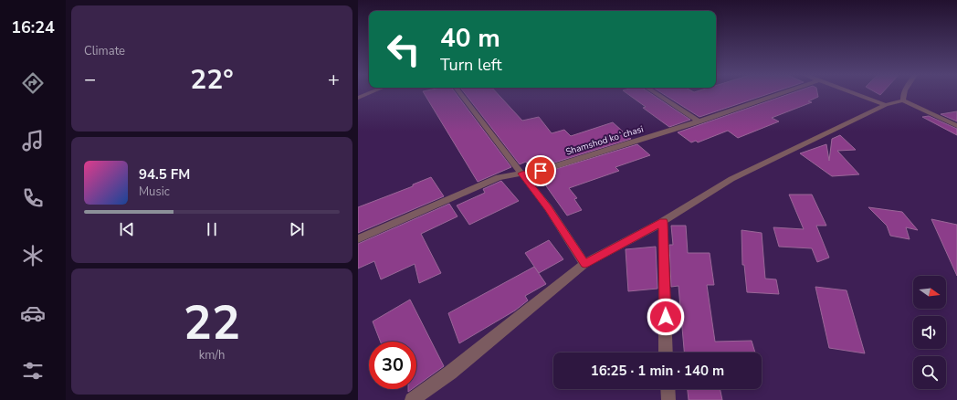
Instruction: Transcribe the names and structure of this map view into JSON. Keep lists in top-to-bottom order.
{
  "streets": {
    "street": ["Shamshod koʻchasi"]
  },
  "north": "right",
  "page": {
    "tabs": "16:24",
    "tile": [
      "Climate",
      ["22", "km/h"]
    ],
    "turn": ["40 m", "Turn left"],
    "heat": ["−", "22°", "+"],
    "song": ["94.5 FM", "Music"],
    "limit": "30",
    "trip": "16:25 · 1 min · 140 m"
  }
}
